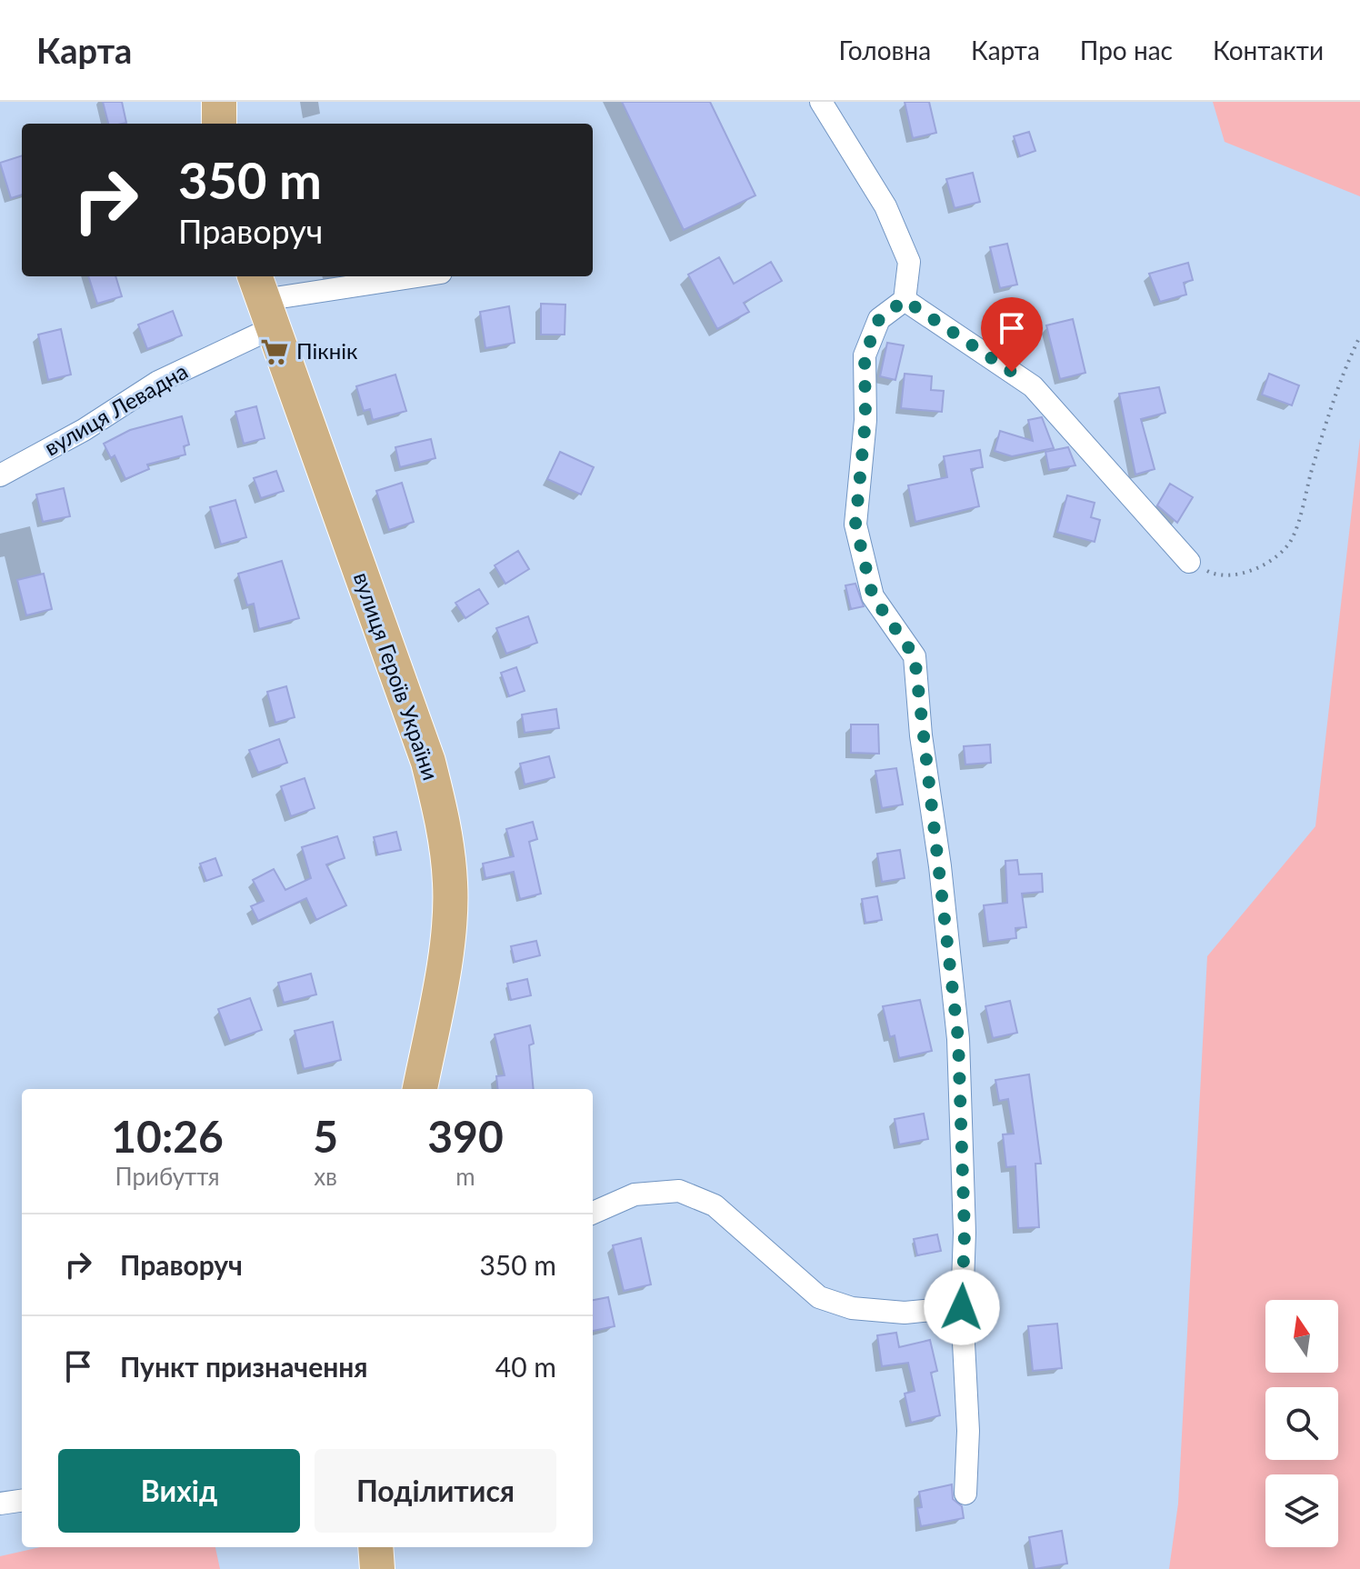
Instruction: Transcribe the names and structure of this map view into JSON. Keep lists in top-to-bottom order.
{
  "streets": {
    "main road": ["вулиця Героїв України"],
    "street": ["вулиця Левадна"]
  },
  "crossings": [
    ["вулиця Левадна", "вулиця Героїв України"]
  ],
  "places": {
    "supermarket": ["Пікнік"]
  },
  "north": "top",
  "page": {
    "header": "Карта",
    "nav": [
      "Головна",
      "Карта",
      "Про нас",
      "Контакти"
    ],
    "turn": ["350 m", "Праворуч"],
    "eta": [
      "10:26",
      "Прибуття",
      "5",
      "хв",
      "390",
      "m"
    ],
    "list": [
      {
        "name": "Праворуч",
        "value": "350 m"
      },
      {
        "name": "Пункт призначення",
        "value": "40 m"
      }
    ],
    "buttons": ["Вихід", "Поділитися"]
  }
}
